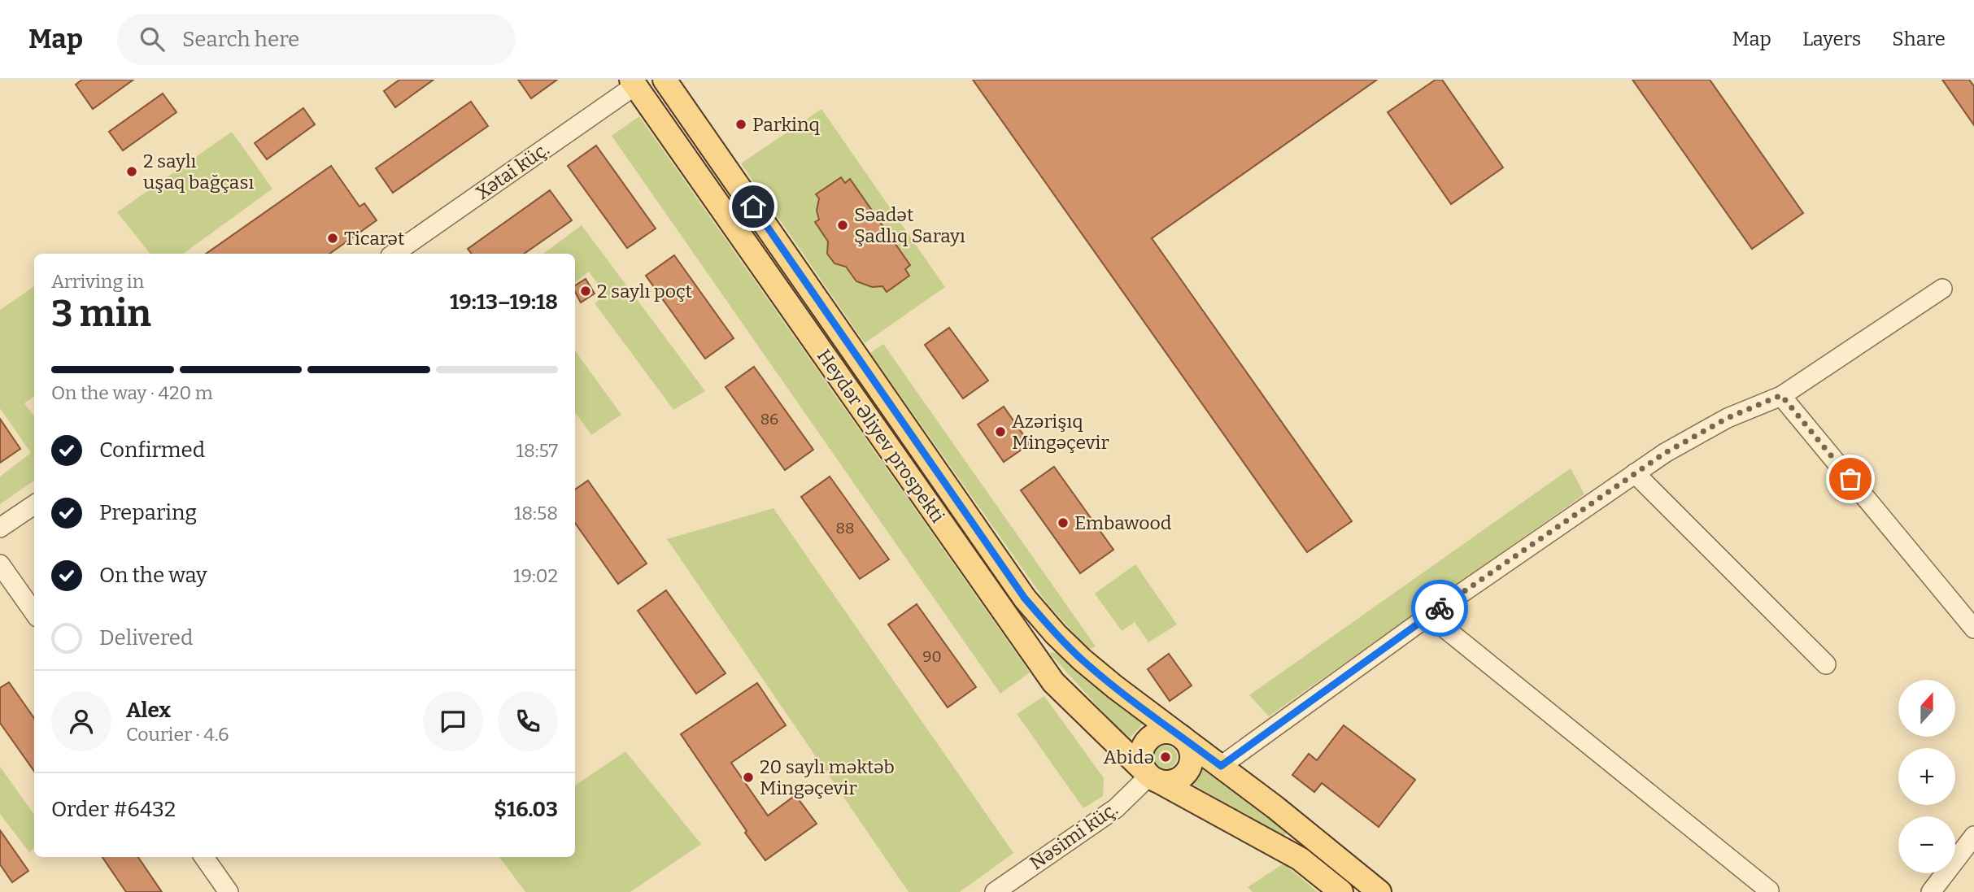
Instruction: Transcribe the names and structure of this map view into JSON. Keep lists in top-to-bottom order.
{
  "streets": {
    "main road": ["Heydər Əliyev prospekti"],
    "street": ["Xətai küç.", "Nəsimi küç."]
  },
  "crossings": [
    ["Xətai küç.", "Heydər Əliyev prospekti"],
    ["Heydər Əliyev prospekti", "Nəsimi küç."]
  ],
  "places": [
    "Parkinq",
    "2 saylı uşaq bağçası",
    "Səadət Şadlıq Sarayı",
    "Ticarət",
    "2 saylı poçt",
    "Azərişıq Mingəçevir",
    "Embawood",
    "Abidə",
    "20 saylı məktəb Mingəçevir"
  ],
  "house_numbers": ["86", "88", "90"],
  "north": "top",
  "page": {
    "header": "Map",
    "search": "Search here",
    "nav": ["Map", "Layers", "Share"],
    "heading": ["3 min", "Arriving in", "19:13–19:18"],
    "panel": [
      "Alex",
      "Courier · 4.6",
      "Order #6432",
      "$16.03"
    ],
    "bar": "On the way · 420 m",
    "list": [
      ["Confirmed", "18:57"],
      ["Preparing", "18:58"],
      ["On the way", "19:02"],
      "Delivered"
    ],
    "map_buttons": ["+", "−"]
  }
}
